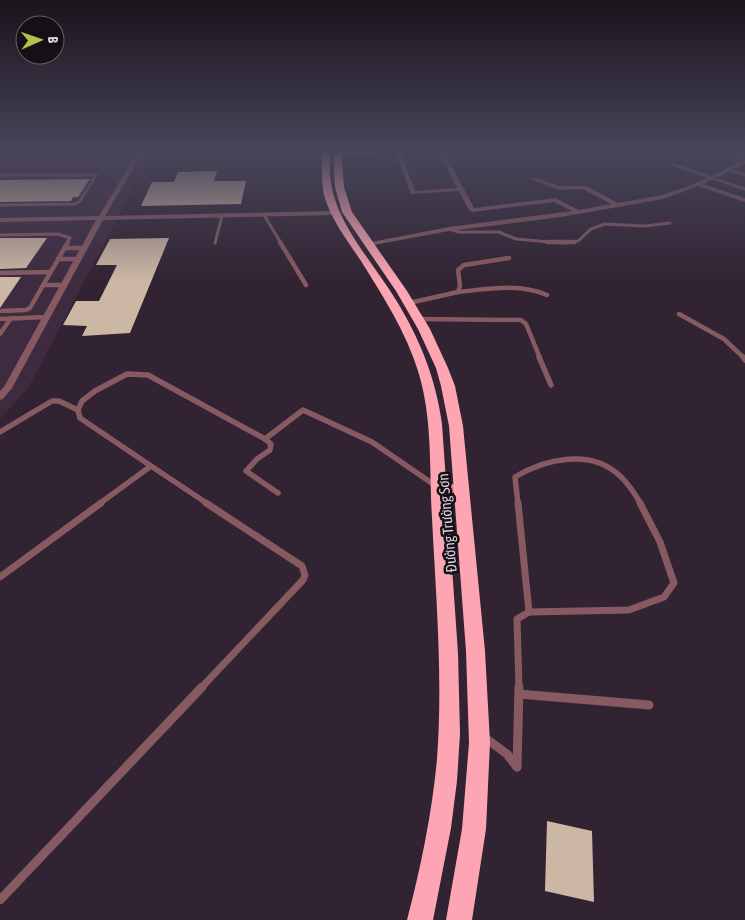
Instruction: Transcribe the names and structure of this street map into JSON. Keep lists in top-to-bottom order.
{
  "streets": {
    "highway": ["Đường Trường Sơn"]
  },
  "north": "right"
}
